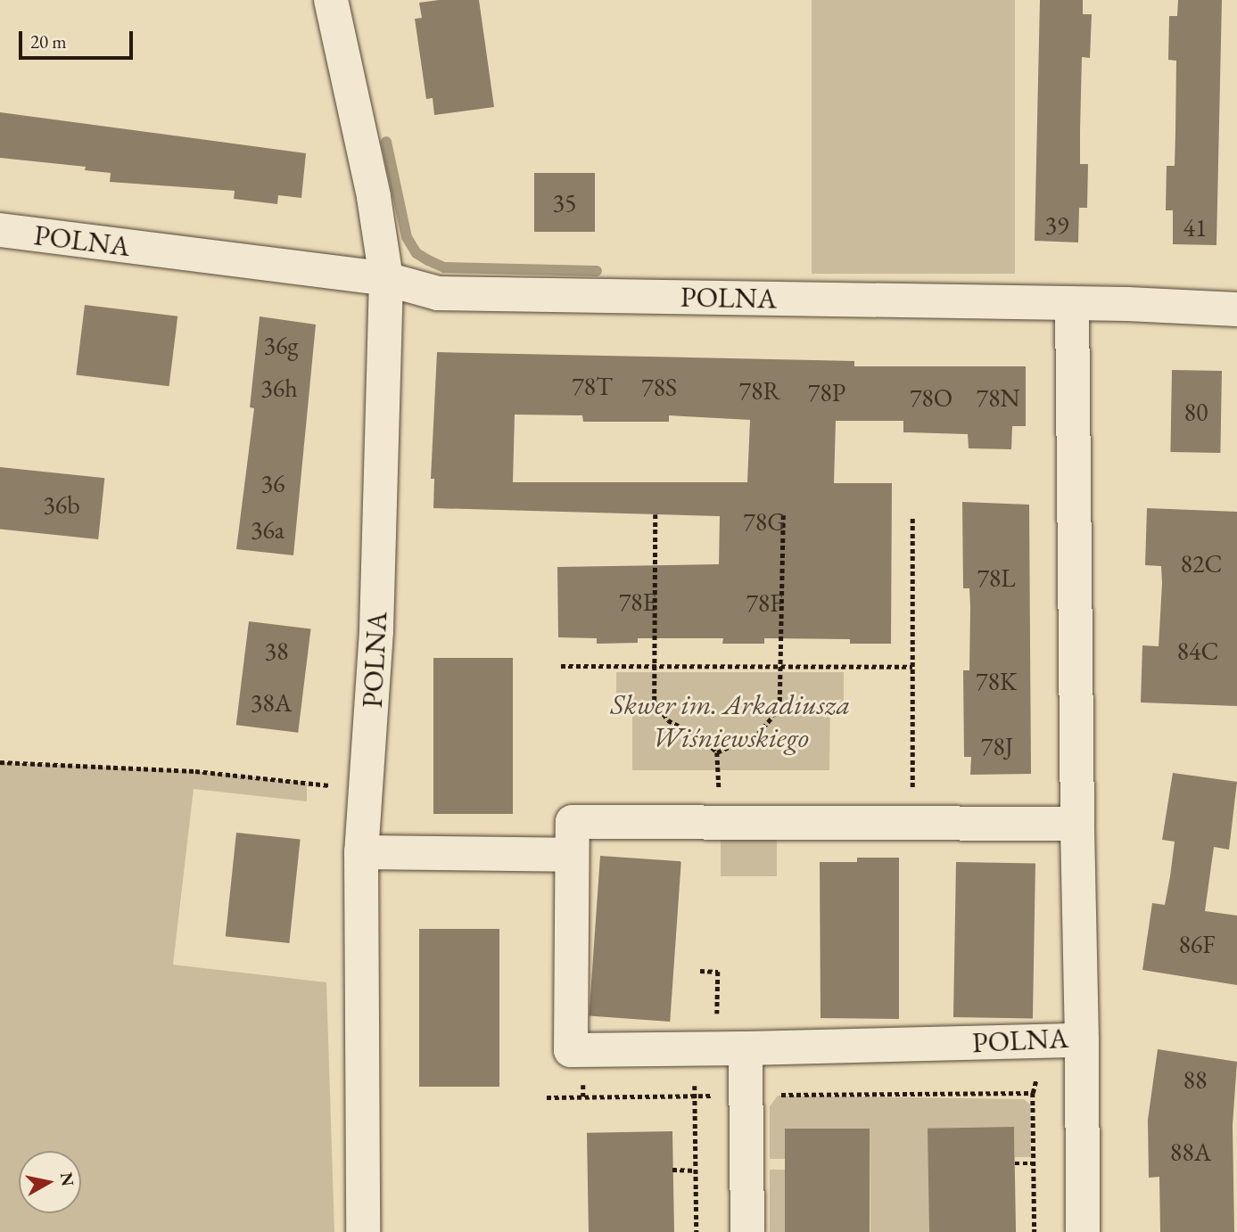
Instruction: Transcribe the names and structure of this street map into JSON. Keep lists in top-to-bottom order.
{
  "streets": {
    "street": ["POLNA"]
  },
  "parks": ["Skwer im. Arkadiusza Wiśniewskiego"],
  "house_numbers": [
    "35",
    "39",
    "41",
    "36g",
    "78T",
    "78S",
    "36h",
    "78R",
    "78P",
    "78O",
    "78N",
    "80",
    "36",
    "36b",
    "78G",
    "36a",
    "82C",
    "78L",
    "78E",
    "78F",
    "38",
    "84C",
    "78K",
    "38A",
    "78J",
    "86F",
    "88",
    "88A"
  ],
  "scale_bar": "20 m",
  "north": "right"
}
